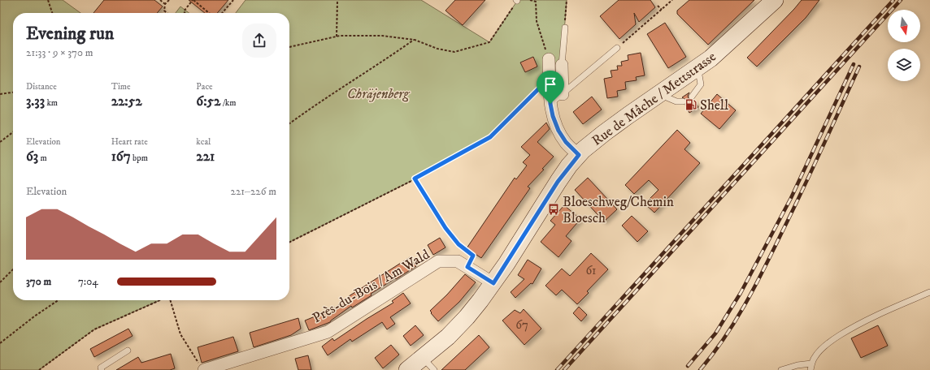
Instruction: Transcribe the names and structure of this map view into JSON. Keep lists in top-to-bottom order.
{
  "streets": {
    "main road": ["Rue de Mâche / Mettstrasse"],
    "street": ["Près-du-Bois / Am Wald"]
  },
  "crossings": [
    ["Rue de Mâche / Mettstrasse", "Près-du-Bois / Am Wald"]
  ],
  "parks": ["Chräjenberg"],
  "places": {
    "fuel station": ["Shell"],
    "bus stop": ["Bloeschweg/Chemin Bloesch"]
  },
  "house_numbers": ["61", "67"],
  "north": "bottom",
  "page": {
    "heading": ["Evening run", "21:33 · 9 × 370 m"],
    "stats": [
      ["Distance", "3.33 km"],
      ["Time", "22:52"],
      ["Pace", "6:52 /km"],
      ["Elevation", "63 m"],
      ["Heart rate", "167 bpm"],
      ["kcal", "221"]
    ],
    "chart": ["Elevation", "221–226 m"],
    "list": [
      {
        "name": "370 m",
        "note": "7:04"
      }
    ]
  }
}
